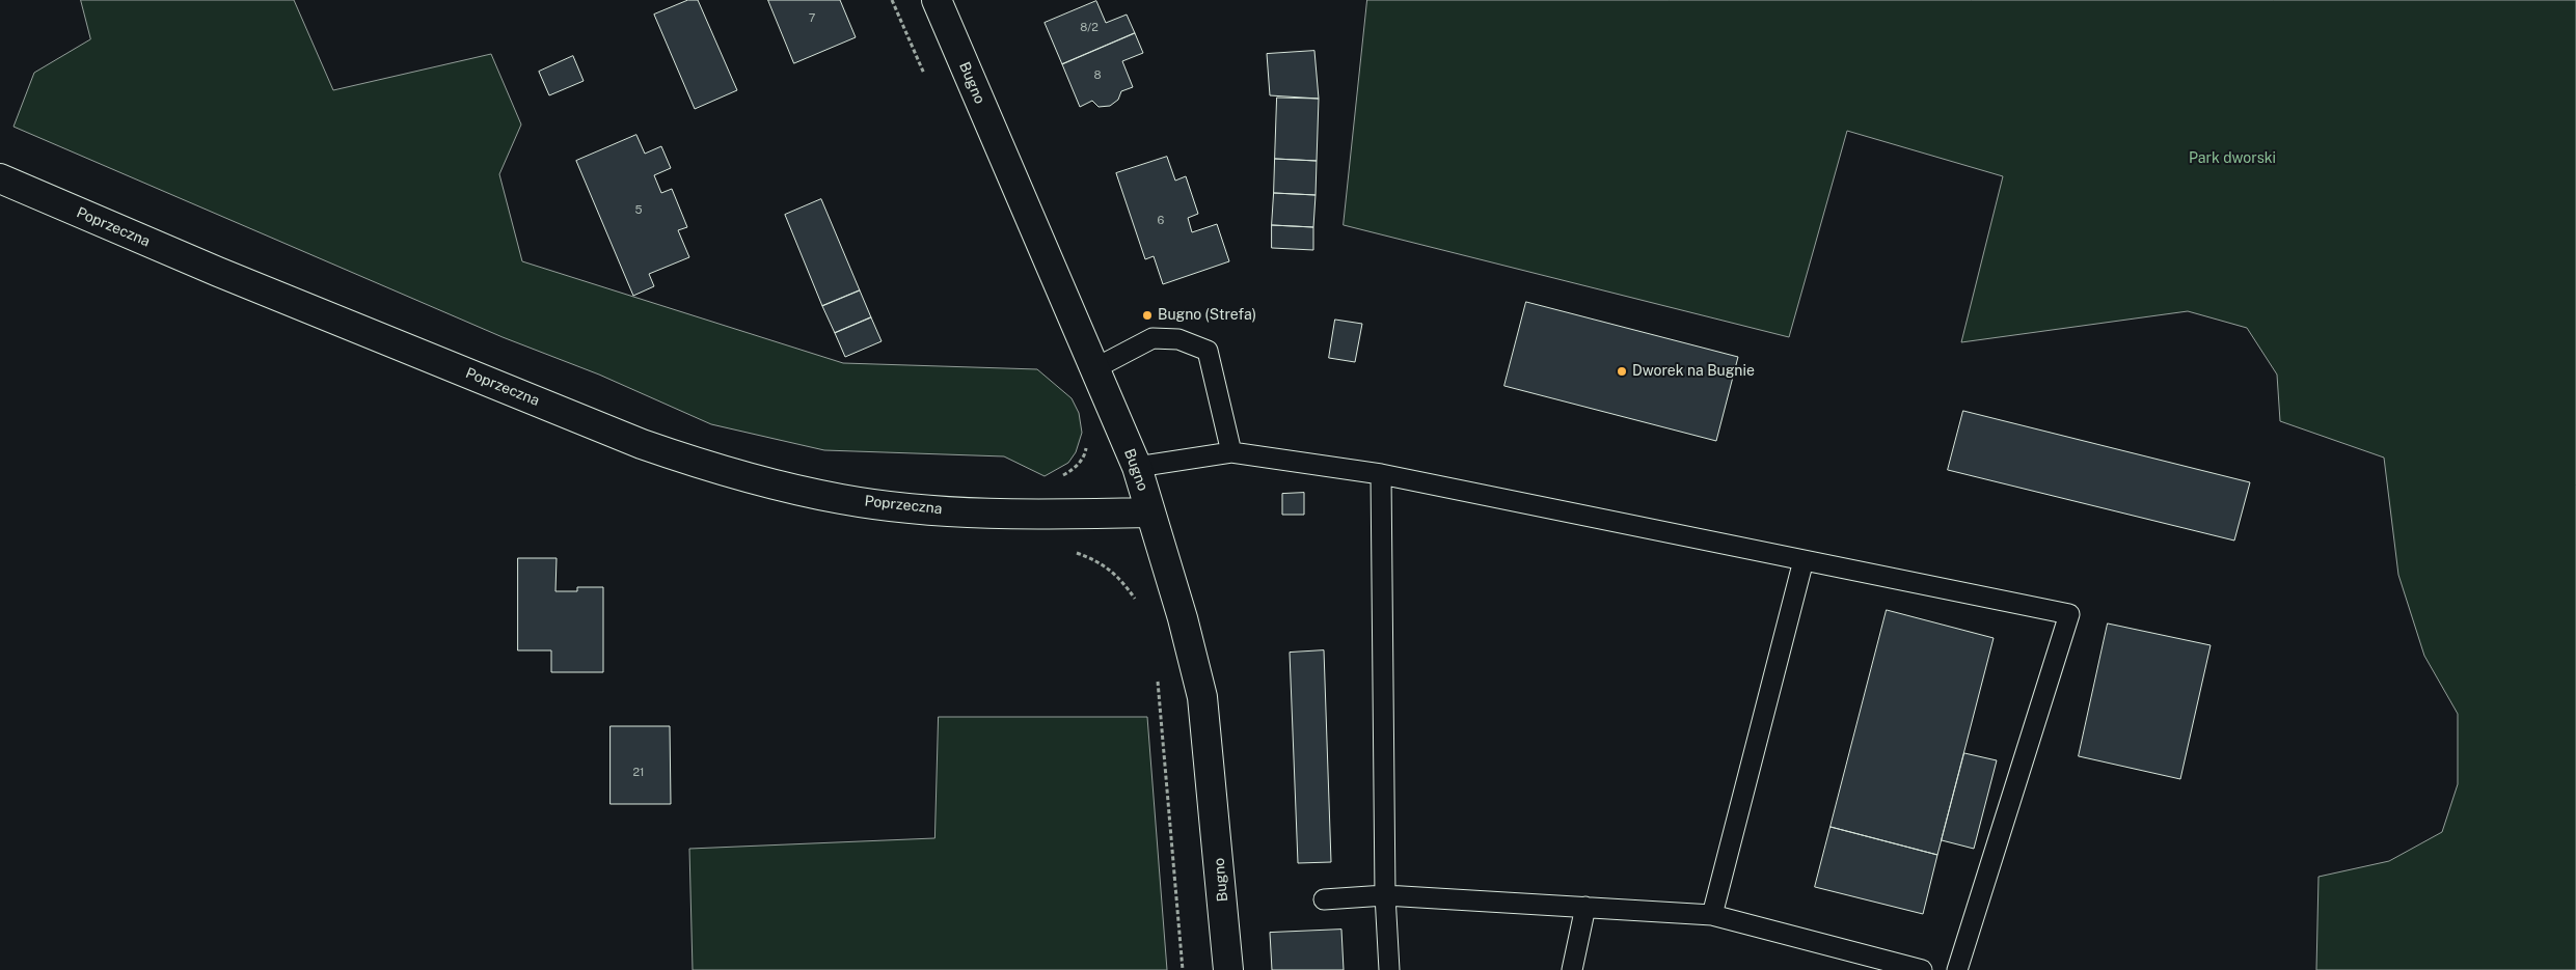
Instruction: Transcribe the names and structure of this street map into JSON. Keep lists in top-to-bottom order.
{
  "streets": {
    "street": ["Bugno", "Poprzeczna"]
  },
  "crossings": [
    ["Bugno", "Poprzeczna"]
  ],
  "parks": ["Park dworski"],
  "places": ["Bugno (Strefa)", "Dworek na Bugnie"],
  "house_numbers": [
    "7",
    "8/2",
    "8",
    "5",
    "6",
    "21"
  ]
}
